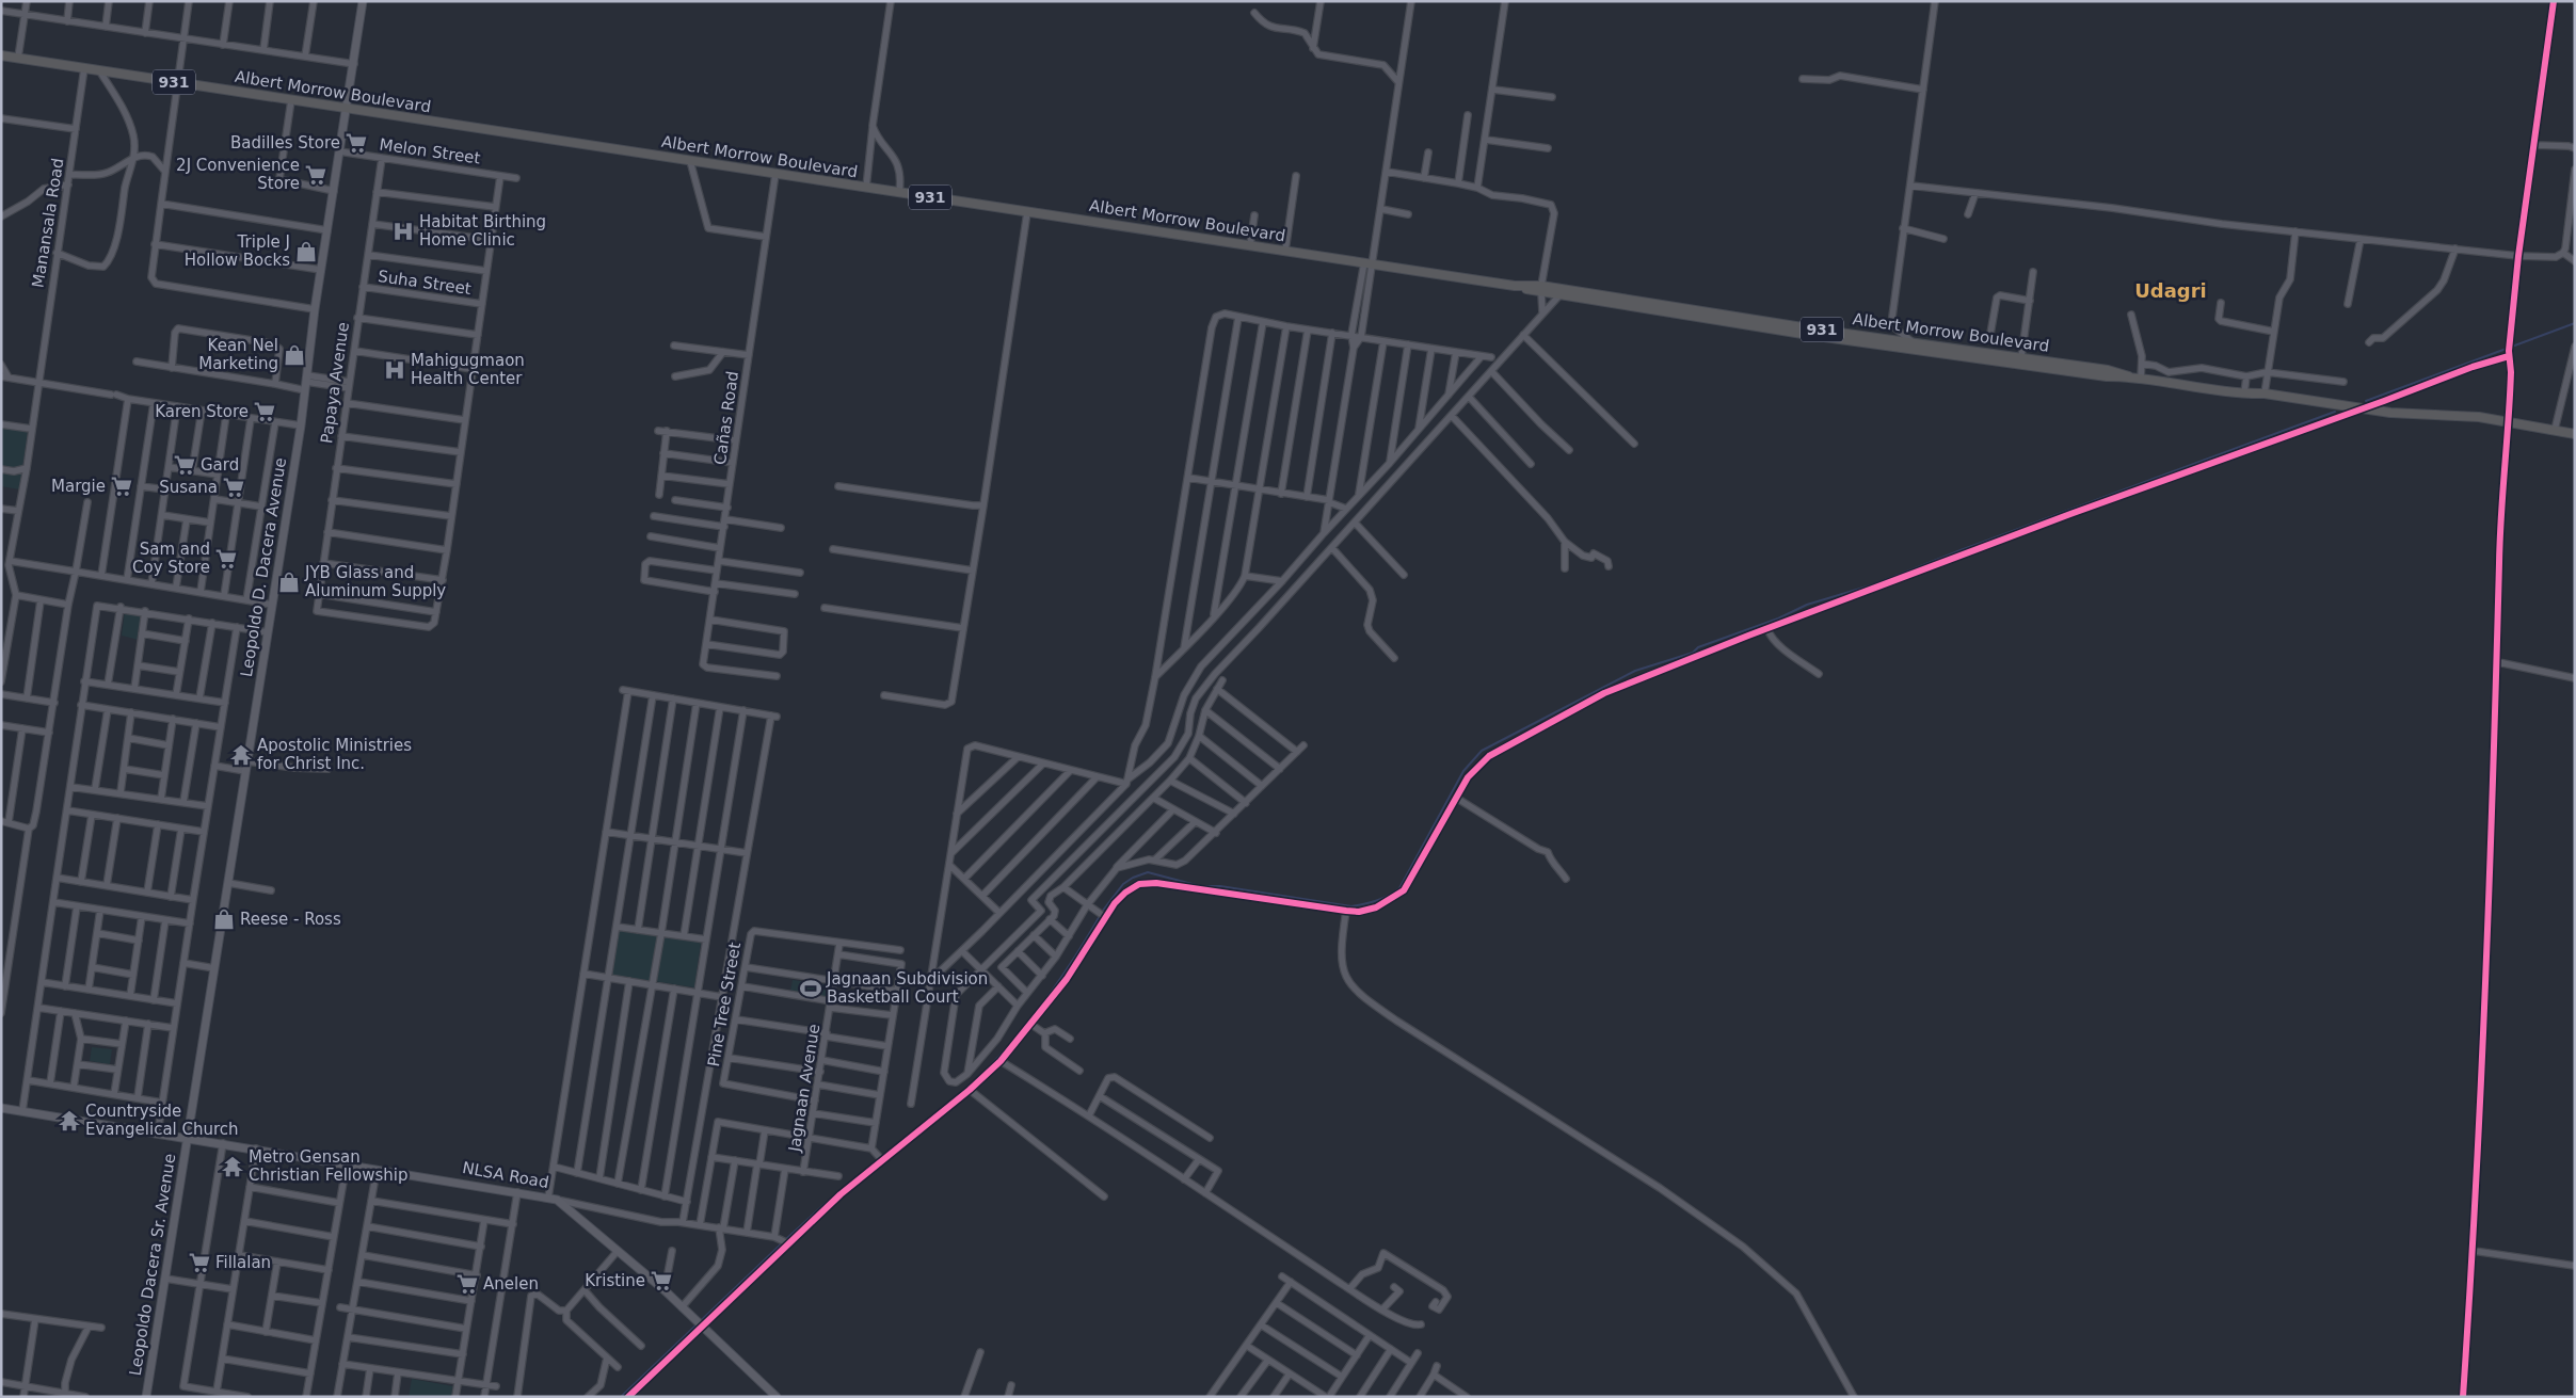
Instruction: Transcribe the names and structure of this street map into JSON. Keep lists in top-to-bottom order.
{
  "streets": {
    "highway": ["931", "Albert Morrow Boulevard"],
    "main road": ["Leopoldo D. Dacera Avenue", "NLSA Road", "Leopoldo Dacera Sr. Avenue"],
    "street": [
      "Melon Street",
      "Manansala Road",
      "Suha Street",
      "Papaya Avenue",
      "Cañas Road",
      "Pine Tree Street",
      "Jagnaan Avenue"
    ]
  },
  "crossings": [
    ["Albert Morrow Boulevard", "Manansala Road"],
    ["Albert Morrow Boulevard", "Cañas Road"],
    ["Albert Morrow Boulevard", "Leopoldo D. Dacera Avenue"],
    ["Melon Street", "Papaya Avenue"],
    ["Melon Street", "Leopoldo D. Dacera Avenue"],
    ["Suha Street", "Papaya Avenue"],
    ["Leopoldo D. Dacera Avenue", "NLSA Road"],
    ["Leopoldo D. Dacera Avenue", "Leopoldo Dacera Sr. Avenue"],
    ["Pine Tree Street", "Jagnaan Avenue"],
    ["NLSA Road", "Leopoldo Dacera Sr. Avenue"]
  ],
  "districts": ["Udagri"],
  "places": {
    "supermarket": [
      "Badilles Store",
      "2J Convenience Store",
      "Karen Store",
      "Gard",
      "Margie",
      "Susana",
      "Sam and Coy Store",
      "Fillalan",
      "Kristine",
      "Anelen"
    ],
    "hospital": ["Habitat Birthing Home Clinic", "Mahigugmaon Health Center"],
    "shop": [
      "Triple J Hollow Bocks",
      "Kean Nel Marketing",
      "JYB Glass and Aluminum Supply",
      "Reese - Ross"
    ],
    "temple": ["Apostolic Ministries for Christ Inc.", "Countryside Evangelical Church", "Metro Gensan Christian Fellowship"],
    "sports": ["Jagnaan Subdivision Basketball Court"]
  }
}
